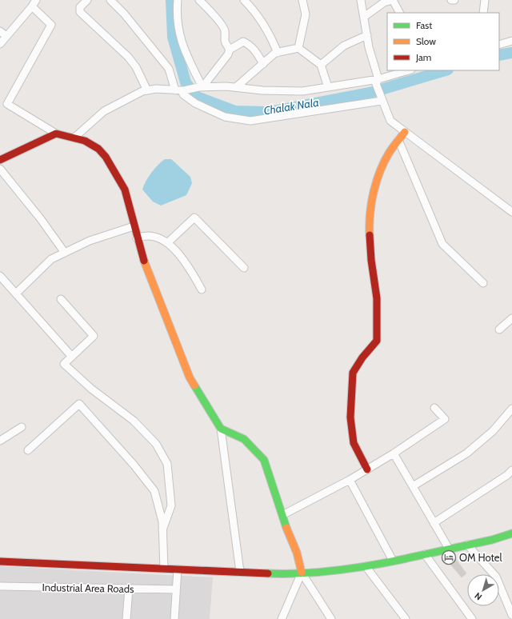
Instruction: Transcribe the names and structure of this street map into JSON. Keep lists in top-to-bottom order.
{
  "streets": {
    "street": ["Industrial Area Roads"]
  },
  "water": ["Chalak Nala"],
  "places": {
    "hotel": ["OM Hotel"]
  },
  "legend": ["Fast", "Slow", "Jam"],
  "north": "bottom left"
}
